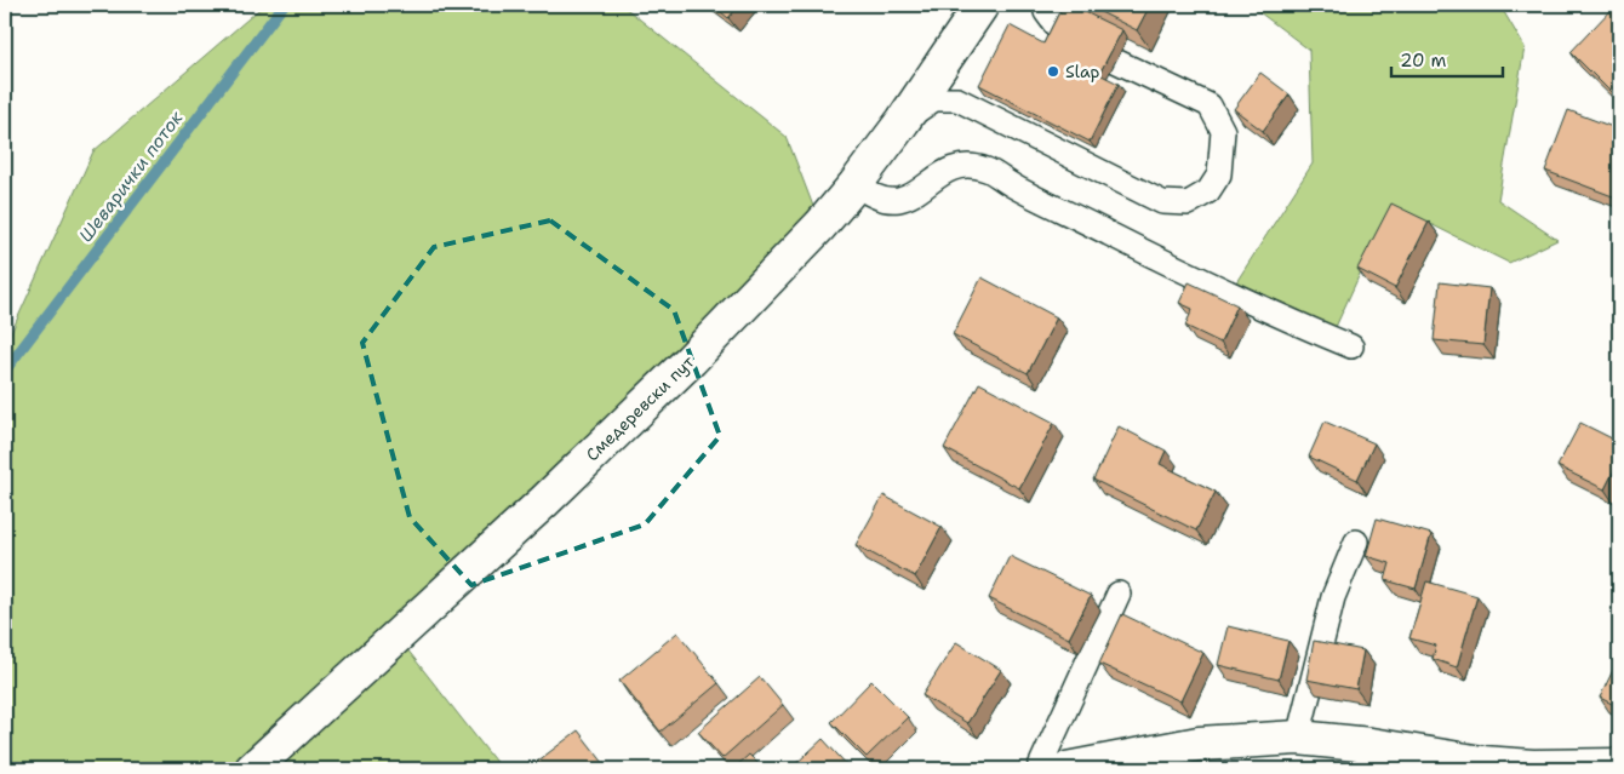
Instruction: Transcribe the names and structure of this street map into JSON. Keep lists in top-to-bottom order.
{
  "streets": {
    "main road": ["Смедеревски пут"]
  },
  "water": ["Шеварички поток"],
  "places": ["Slap"],
  "scale_bar": "20 m"
}
